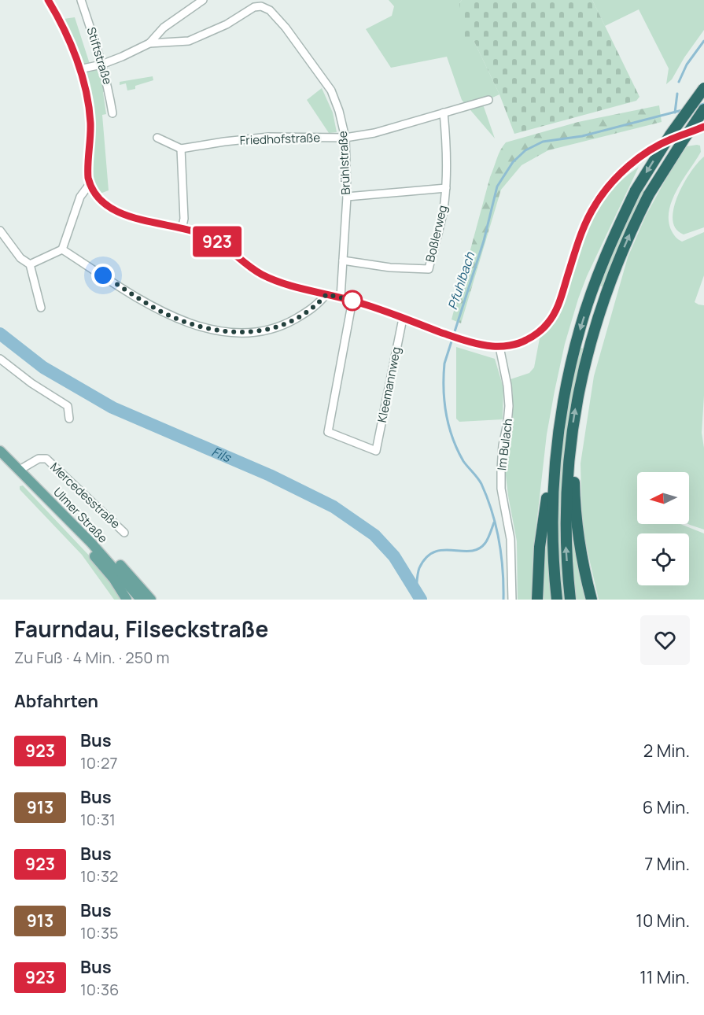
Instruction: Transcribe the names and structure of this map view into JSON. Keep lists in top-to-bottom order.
{
  "streets": {
    "main road": ["Ulmer Straße"],
    "street": [
      "Stiftstraße",
      "Friedhofstraße",
      "Brühlstraße",
      "Boßlerweg",
      "Kleemannweg",
      "Im Bulach",
      "Mercedesstraße"
    ]
  },
  "crossings": [
    ["Friedhofstraße", "Brühlstraße"],
    ["Friedhofstraße", "Boßlerweg"],
    ["Brühlstraße", "Boßlerweg"],
    ["Mercedesstraße", "Ulmer Straße"]
  ],
  "water": ["Pfuhlbach", "Fils"],
  "lines": ["bus line 923"],
  "north": "left",
  "page": {
    "on_map": "923",
    "heading": [
      ["Faurndau, Filseckstraße", "Zu Fuß · 4 Min. · 250 m"],
      "Abfahrten"
    ],
    "list": [
      {
        "mark": "923",
        "name": "Bus",
        "note": "10:27",
        "value": "2 Min."
      },
      {
        "mark": "913",
        "name": "Bus",
        "note": "10:31",
        "value": "6 Min."
      },
      {
        "mark": "923",
        "name": "Bus",
        "note": "10:32",
        "value": "7 Min."
      },
      {
        "mark": "913",
        "name": "Bus",
        "note": "10:35",
        "value": "10 Min."
      },
      {
        "mark": "923",
        "name": "Bus",
        "note": "10:36",
        "value": "11 Min."
      }
    ]
  }
}
